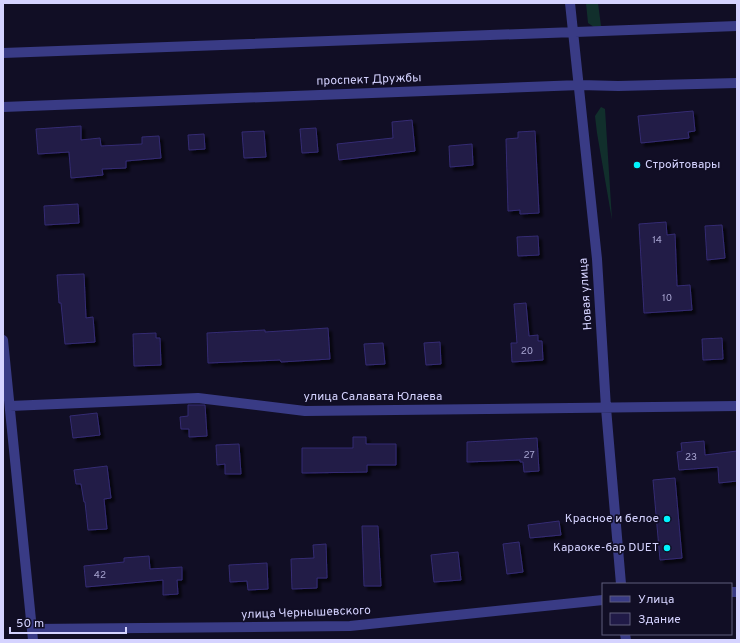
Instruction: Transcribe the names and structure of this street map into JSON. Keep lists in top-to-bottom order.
{
  "streets": {
    "street": [
      "проспект Дружбы",
      "Новая улица",
      "улица Салавата Юлаева",
      "улица Чернышевского"
    ]
  },
  "crossings": [
    ["проспект Дружбы", "Новая улица"],
    ["Новая улица", "улица Салавата Юлаева"]
  ],
  "places": ["Стройтовары", "Красное и белое", "Караоке-бар DUET"],
  "house_numbers": [
    "14",
    "10",
    "20",
    "27",
    "23",
    "42"
  ],
  "legend": ["Улица", "Здание"],
  "scale_bar": "50 m"
}
